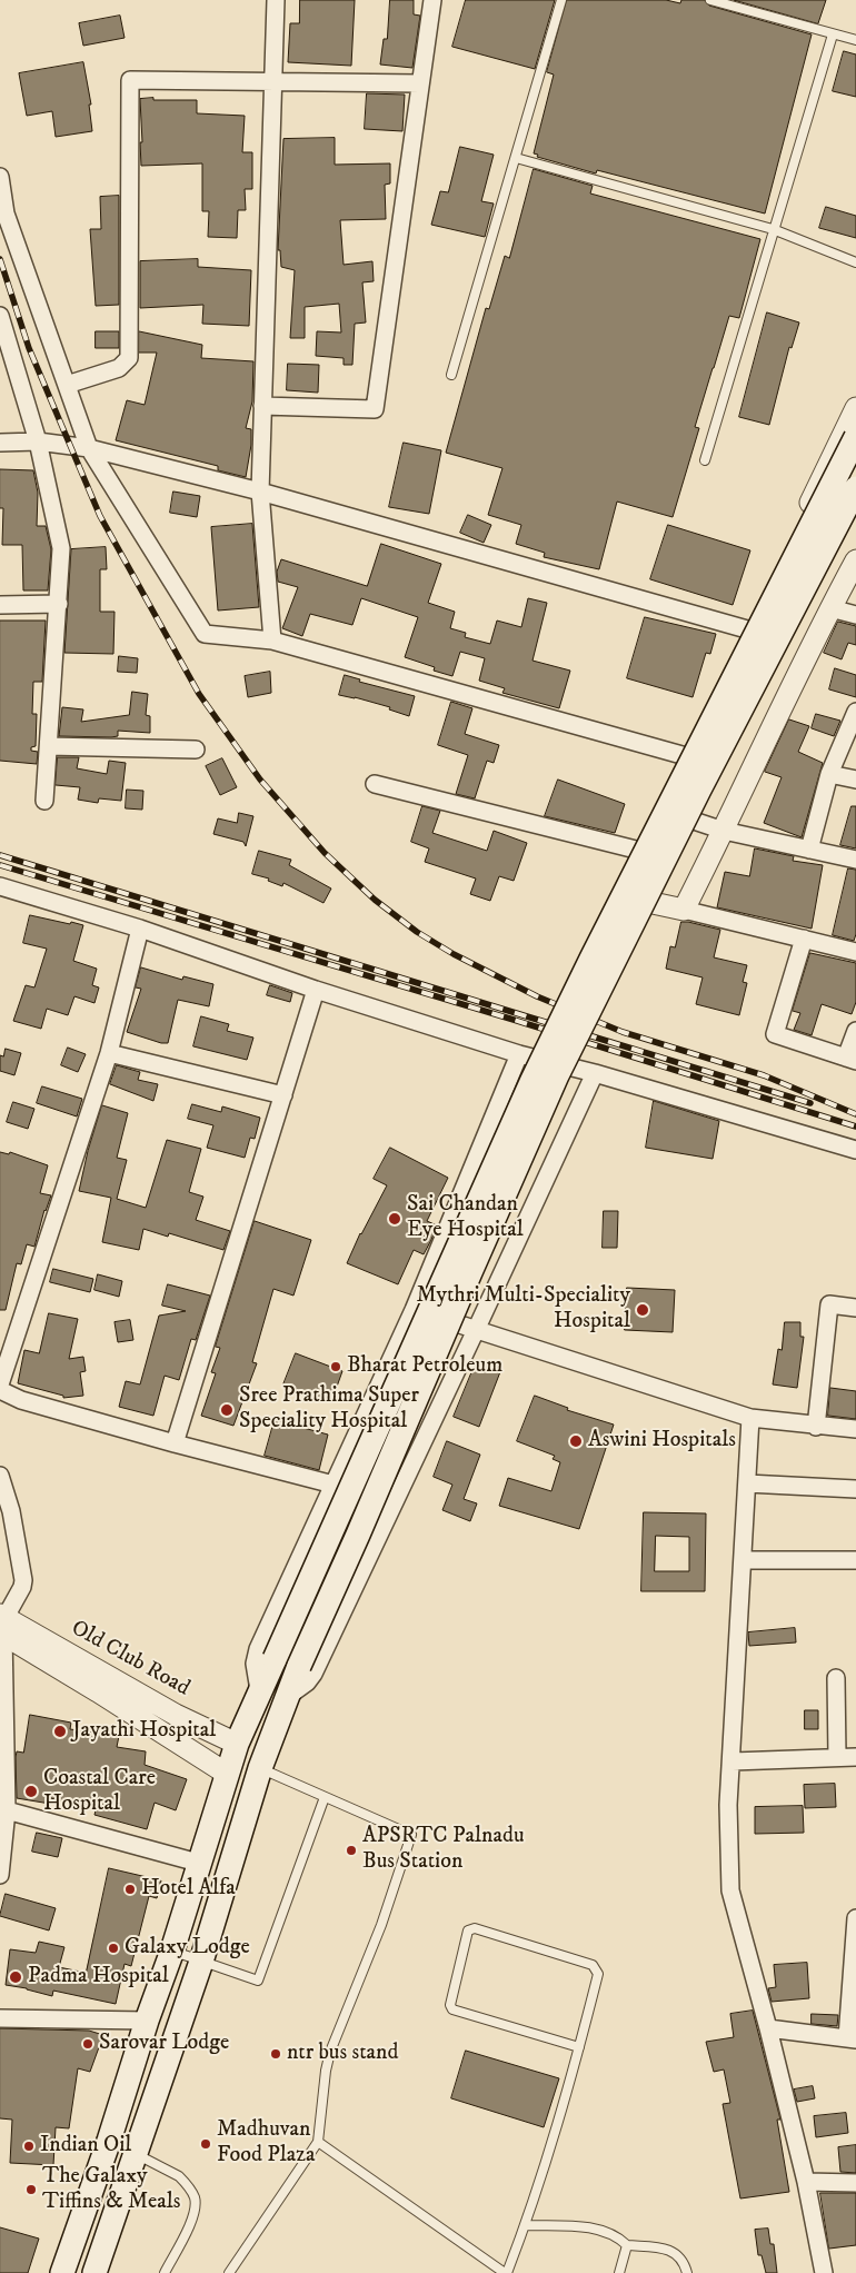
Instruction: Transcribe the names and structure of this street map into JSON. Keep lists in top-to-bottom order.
{
  "streets": {
    "street": ["Old Club Road"]
  },
  "places": [
    "Sai Chandan Eye Hospital",
    "Mythri Multi-Speciality Hospital",
    "Bharat Petroleum",
    "Sree Prathima Super Speciality Hospital",
    "Aswini Hospitals",
    "Jayathi Hospital",
    "Coastal Care Hospital",
    "APSRTC Palnadu Bus Station",
    "Hotel Alfa",
    "Galaxy Lodge",
    "Padma Hospital",
    "Sarovar Lodge",
    "ntr bus stand",
    "Madhuvan Food Plaza",
    "Indian Oil",
    "The Galaxy Tiffins & Meals"
  ]
}
